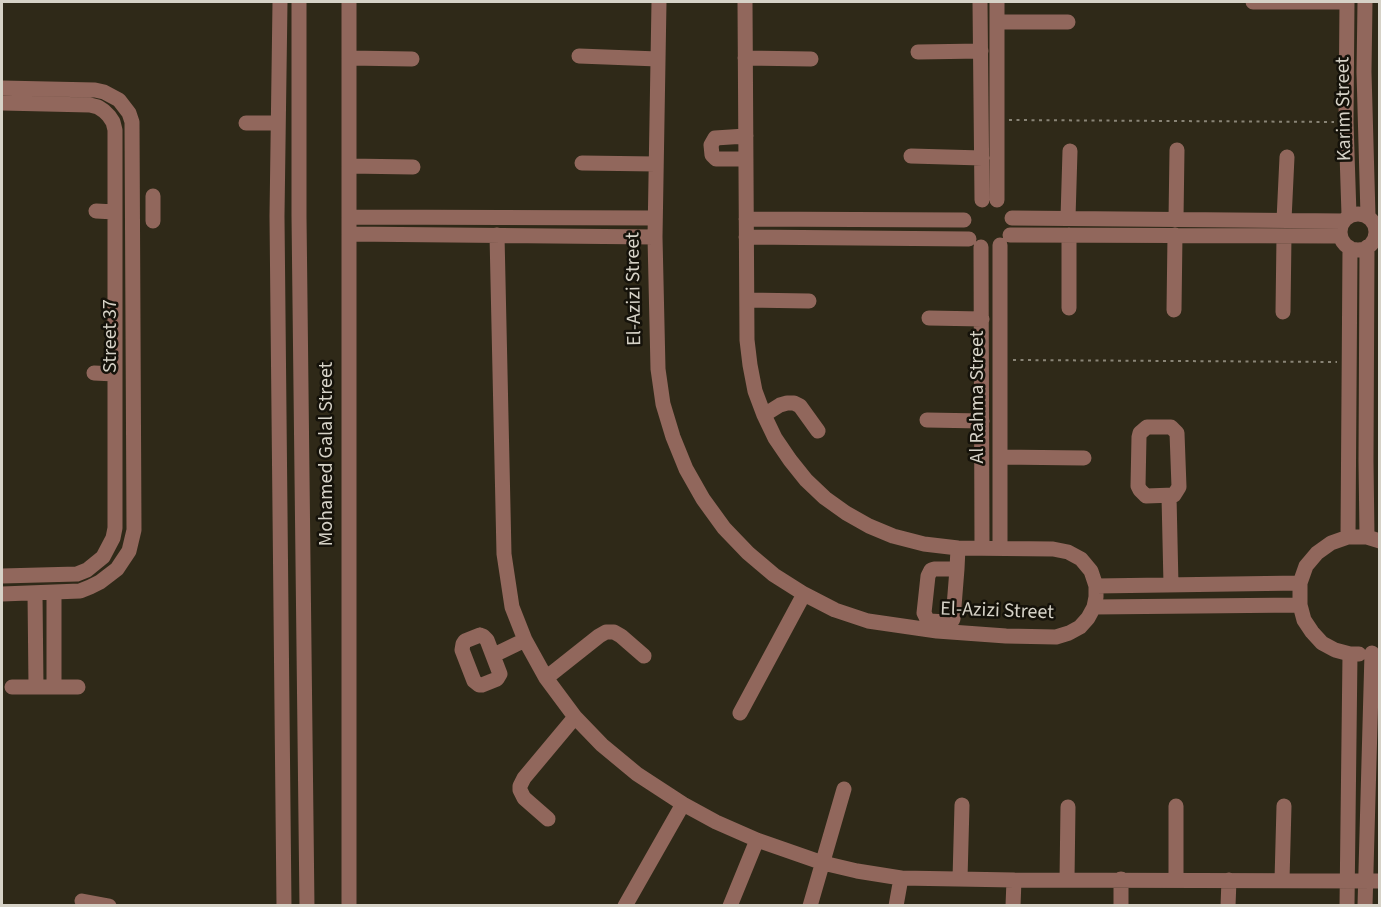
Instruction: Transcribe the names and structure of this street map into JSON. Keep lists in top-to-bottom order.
{
  "streets": {
    "street": [
      "Karim Street",
      "El-Azizi Street",
      "Street 37",
      "Al Rahma Street",
      "Mohamed Galal Street"
    ]
  }
}
